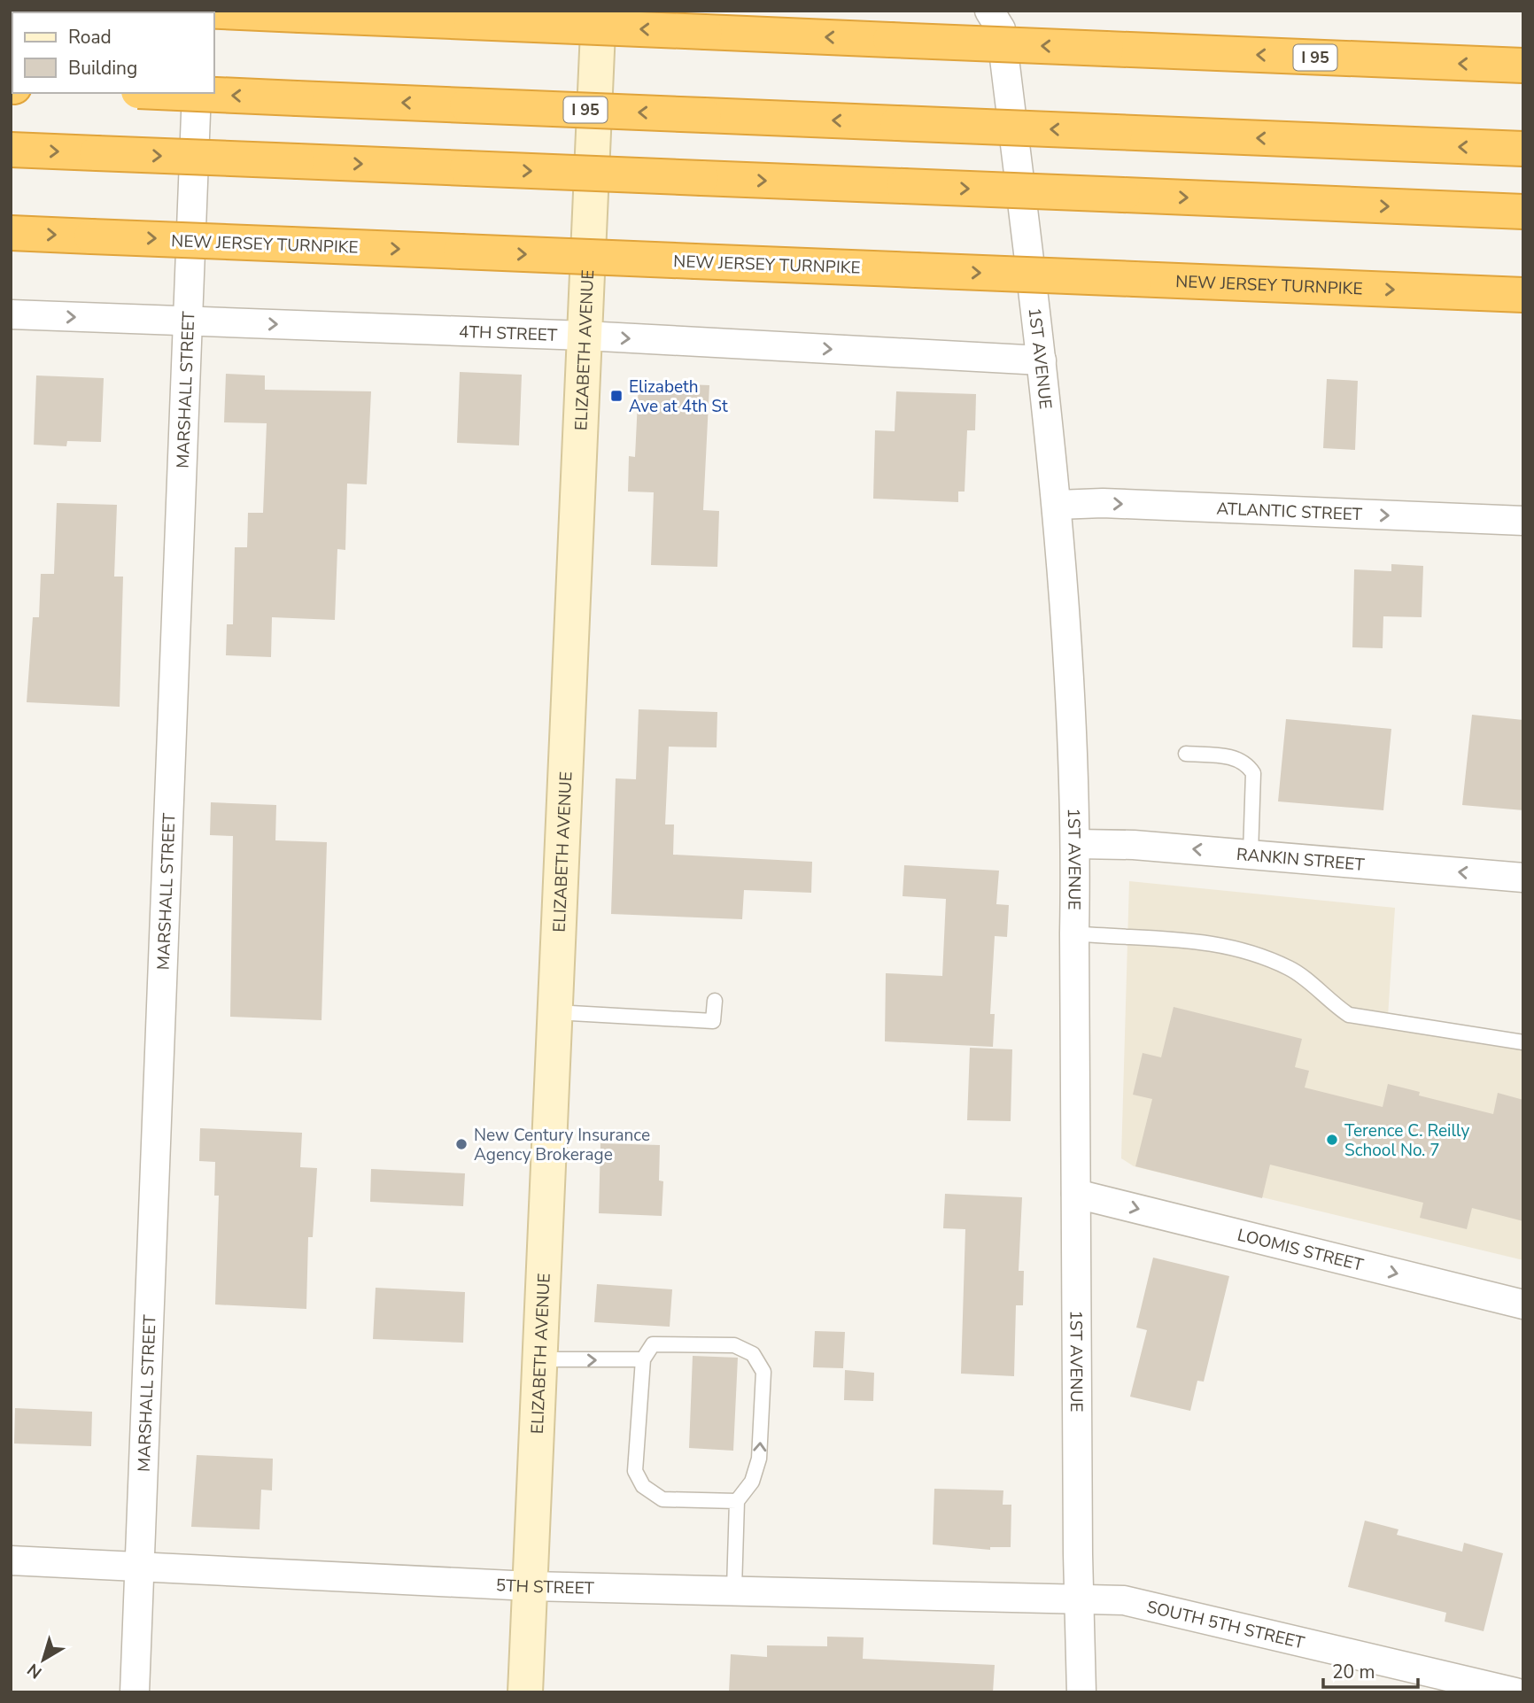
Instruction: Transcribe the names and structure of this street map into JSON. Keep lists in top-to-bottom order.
{
  "streets": {
    "highway": ["I 95", "NEW JERSEY TURNPIKE"],
    "street": [
      "4TH STREET",
      "ELIZABETH AVENUE",
      "1ST AVENUE",
      "MARSHALL STREET",
      "ATLANTIC STREET",
      "RANKIN STREET",
      "LOOMIS STREET",
      "5TH STREET",
      "SOUTH 5TH STREET"
    ]
  },
  "crossings": [
    ["4TH STREET", "ELIZABETH AVENUE"],
    ["4TH STREET", "1ST AVENUE"],
    ["4TH STREET", "MARSHALL STREET"],
    ["ELIZABETH AVENUE", "5TH STREET"],
    ["1ST AVENUE", "ATLANTIC STREET"],
    ["1ST AVENUE", "RANKIN STREET"],
    ["1ST AVENUE", "LOOMIS STREET"],
    ["1ST AVENUE", "5TH STREET"],
    ["1ST AVENUE", "SOUTH 5TH STREET"],
    ["MARSHALL STREET", "5TH STREET"],
    ["5TH STREET", "SOUTH 5TH STREET"]
  ],
  "one_way": [
    "4TH STREET",
    "ATLANTIC STREET",
    "RANKIN STREET",
    "LOOMIS STREET"
  ],
  "places": {
    "transit": ["Elizabeth Ave at 4th St"],
    "other": ["Terence C. Reilly School No. 7", "New Century Insurance Agency Brokerage"]
  },
  "legend": ["Road", "Building"],
  "scale_bar": "20 m",
  "north": "bottom left"
}
